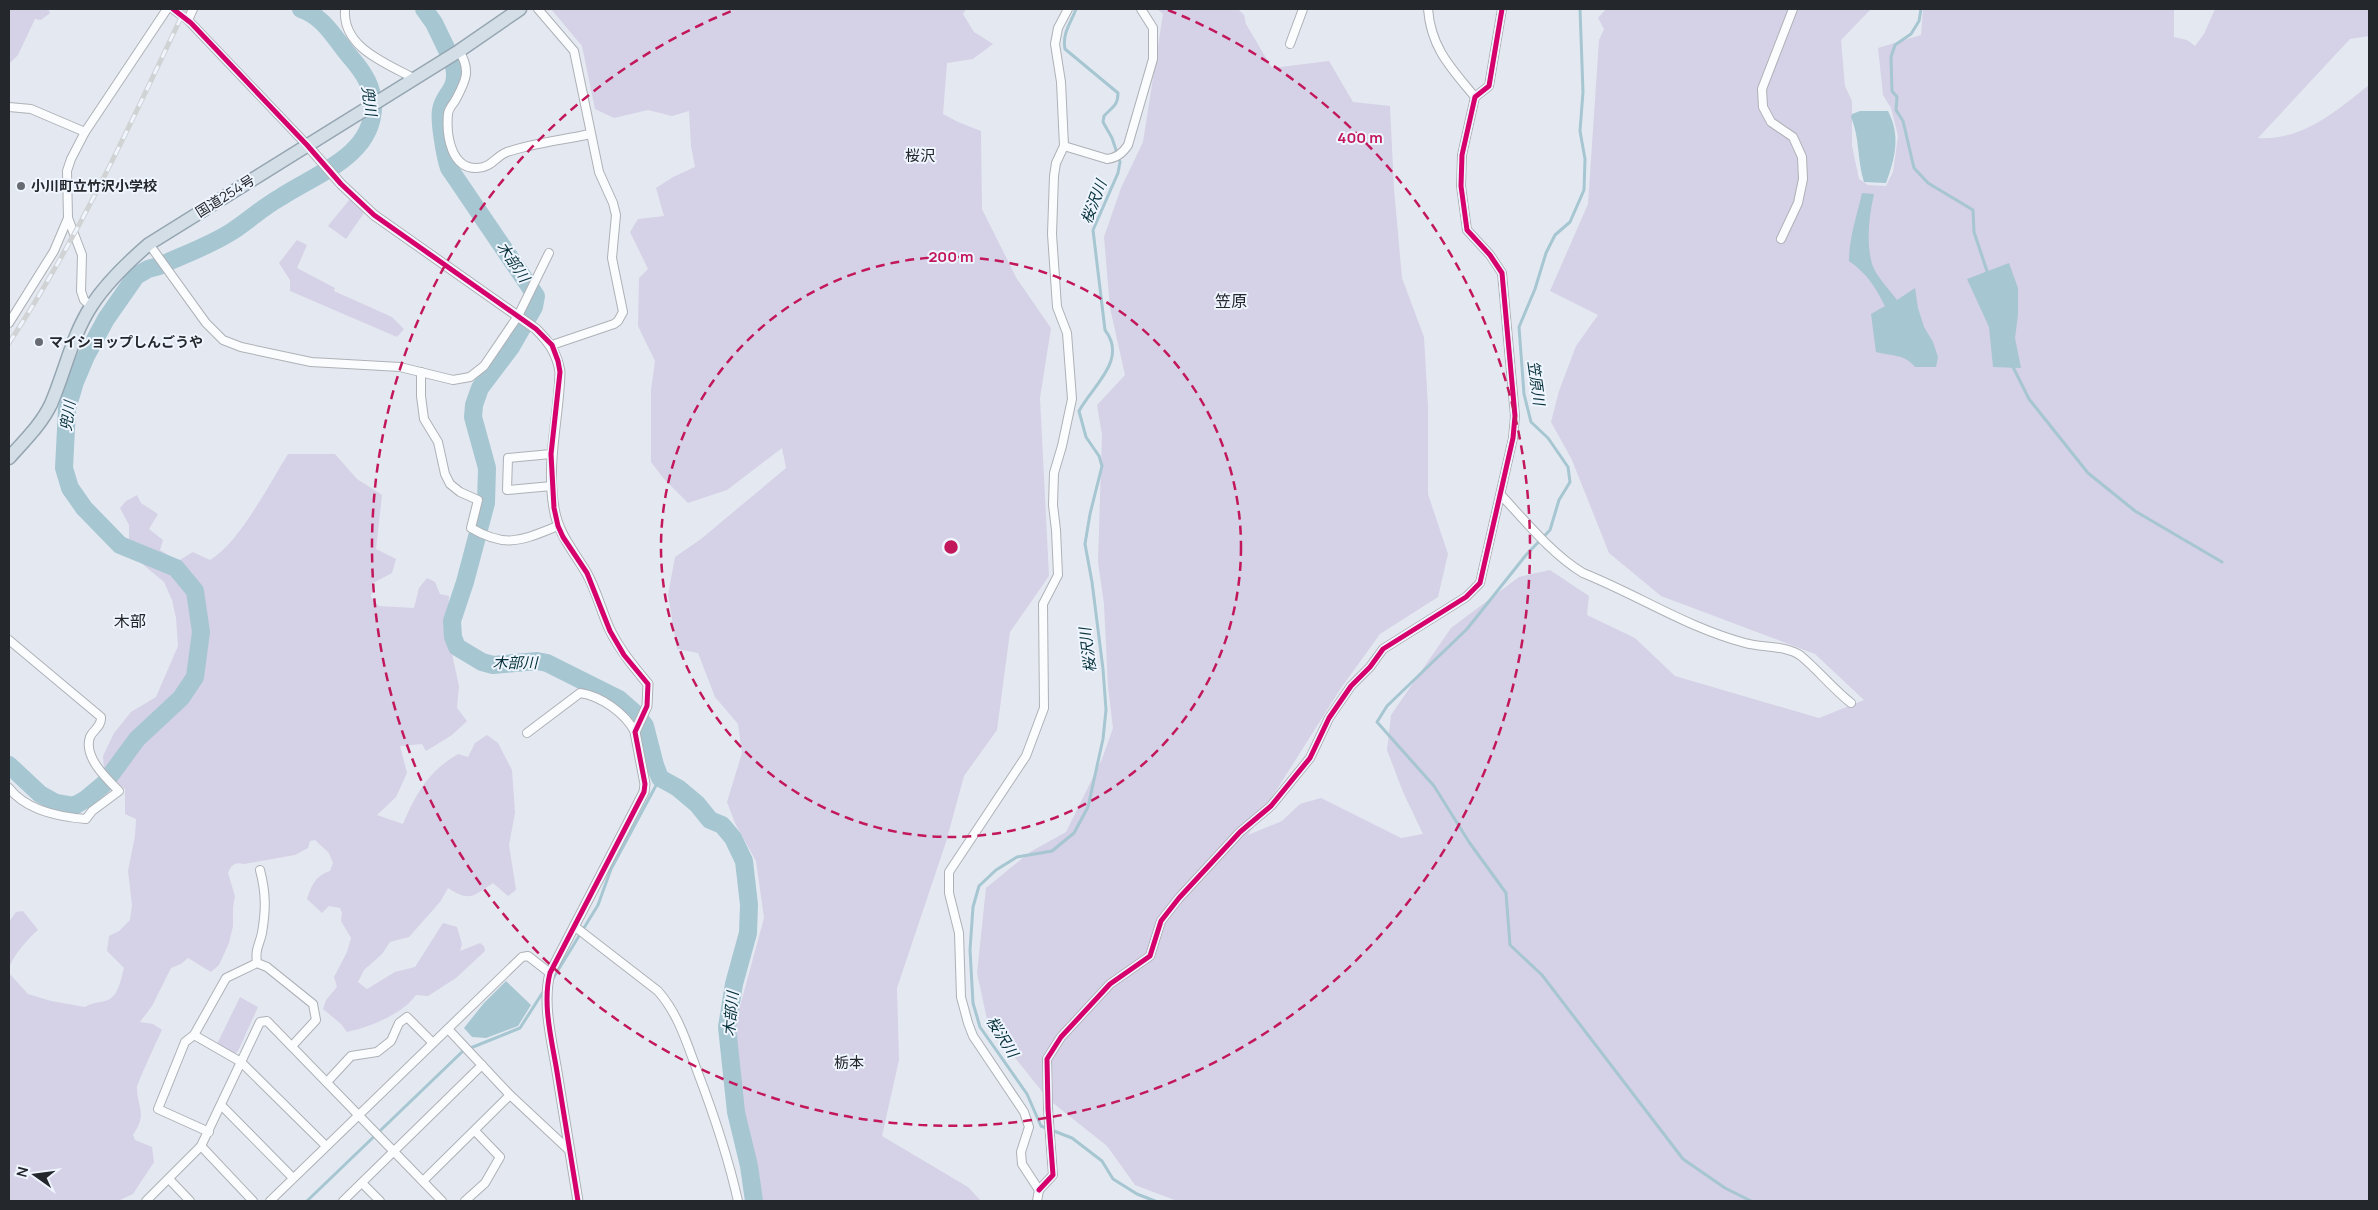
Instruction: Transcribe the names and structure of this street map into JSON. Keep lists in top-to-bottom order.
{
  "streets": {
    "highway": ["国道254号"]
  },
  "districts": [
    "桜沢",
    "笠原",
    "木部",
    "栃本"
  ],
  "water": [
    "兜川",
    "桜沢川",
    "木部川",
    "笠原川"
  ],
  "places": ["小川町立竹沢小学校", "マイショップしんごうや"],
  "north": "left",
  "rings": ["400 m", "200 m"]
}
